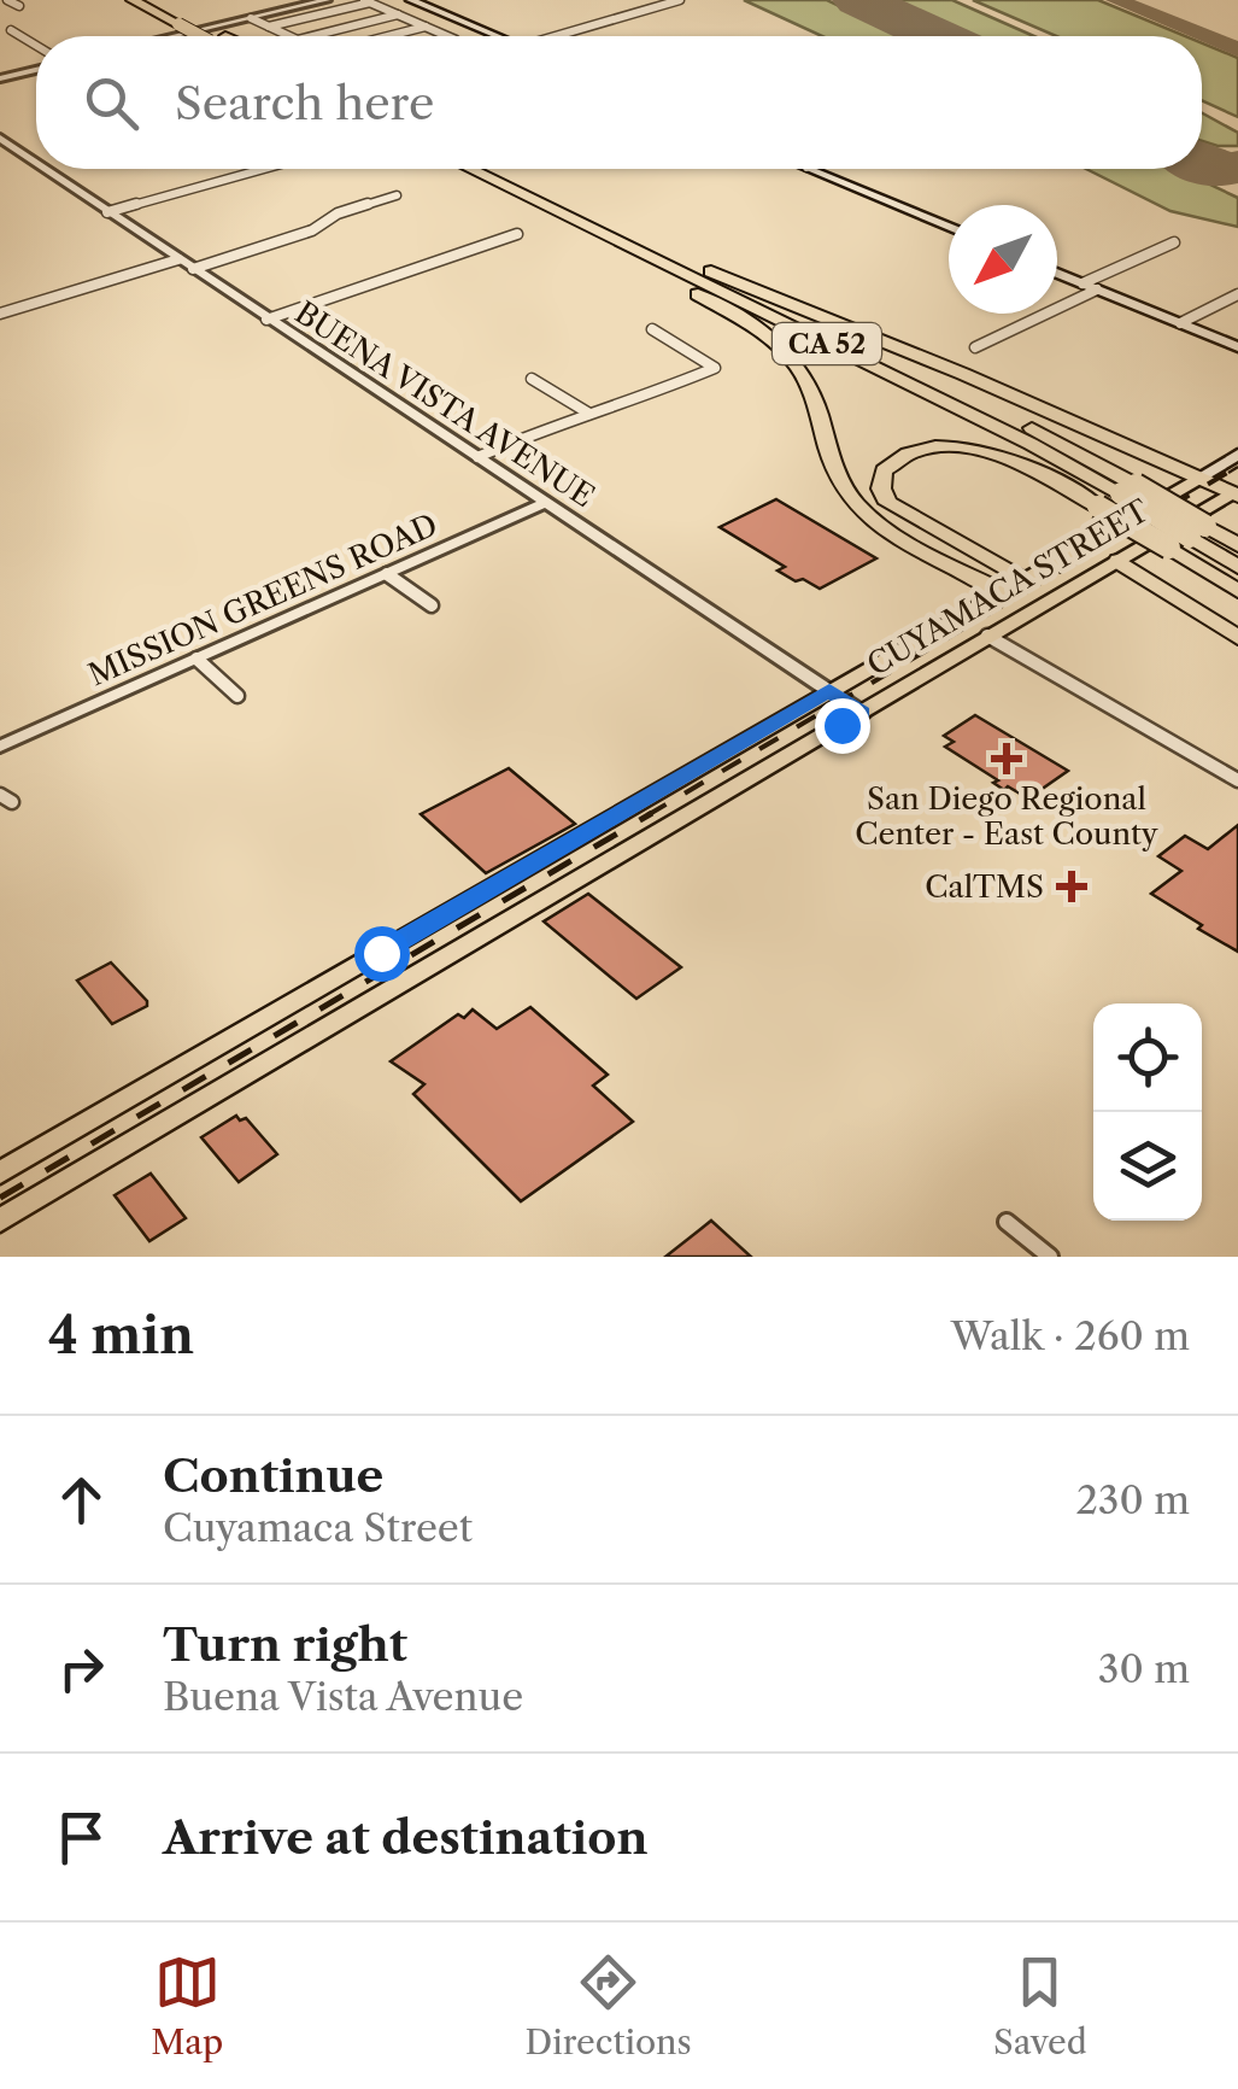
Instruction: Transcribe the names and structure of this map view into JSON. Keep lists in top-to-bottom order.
{
  "streets": {
    "highway": ["CA 52"],
    "main road": ["CUYAMACA STREET"],
    "street": ["BUENA VISTA AVENUE", "MISSION GREENS ROAD"]
  },
  "crossings": [
    ["BUENA VISTA AVENUE", "CUYAMACA STREET"],
    ["BUENA VISTA AVENUE", "MISSION GREENS ROAD"]
  ],
  "places": {
    "health": ["San Diego Regional Center - East County", "CalTMS"]
  },
  "north": "bottom left",
  "page": {
    "search": "Search here",
    "heading": ["4 min", "Walk · 260 m"],
    "list": [
      ["Continue", "Cuyamaca Street", "230 m"],
      ["Turn right", "Buena Vista Avenue", "30 m"],
      "Arrive at destination"
    ],
    "nav": ["Map", "Directions", "Saved"]
  }
}
